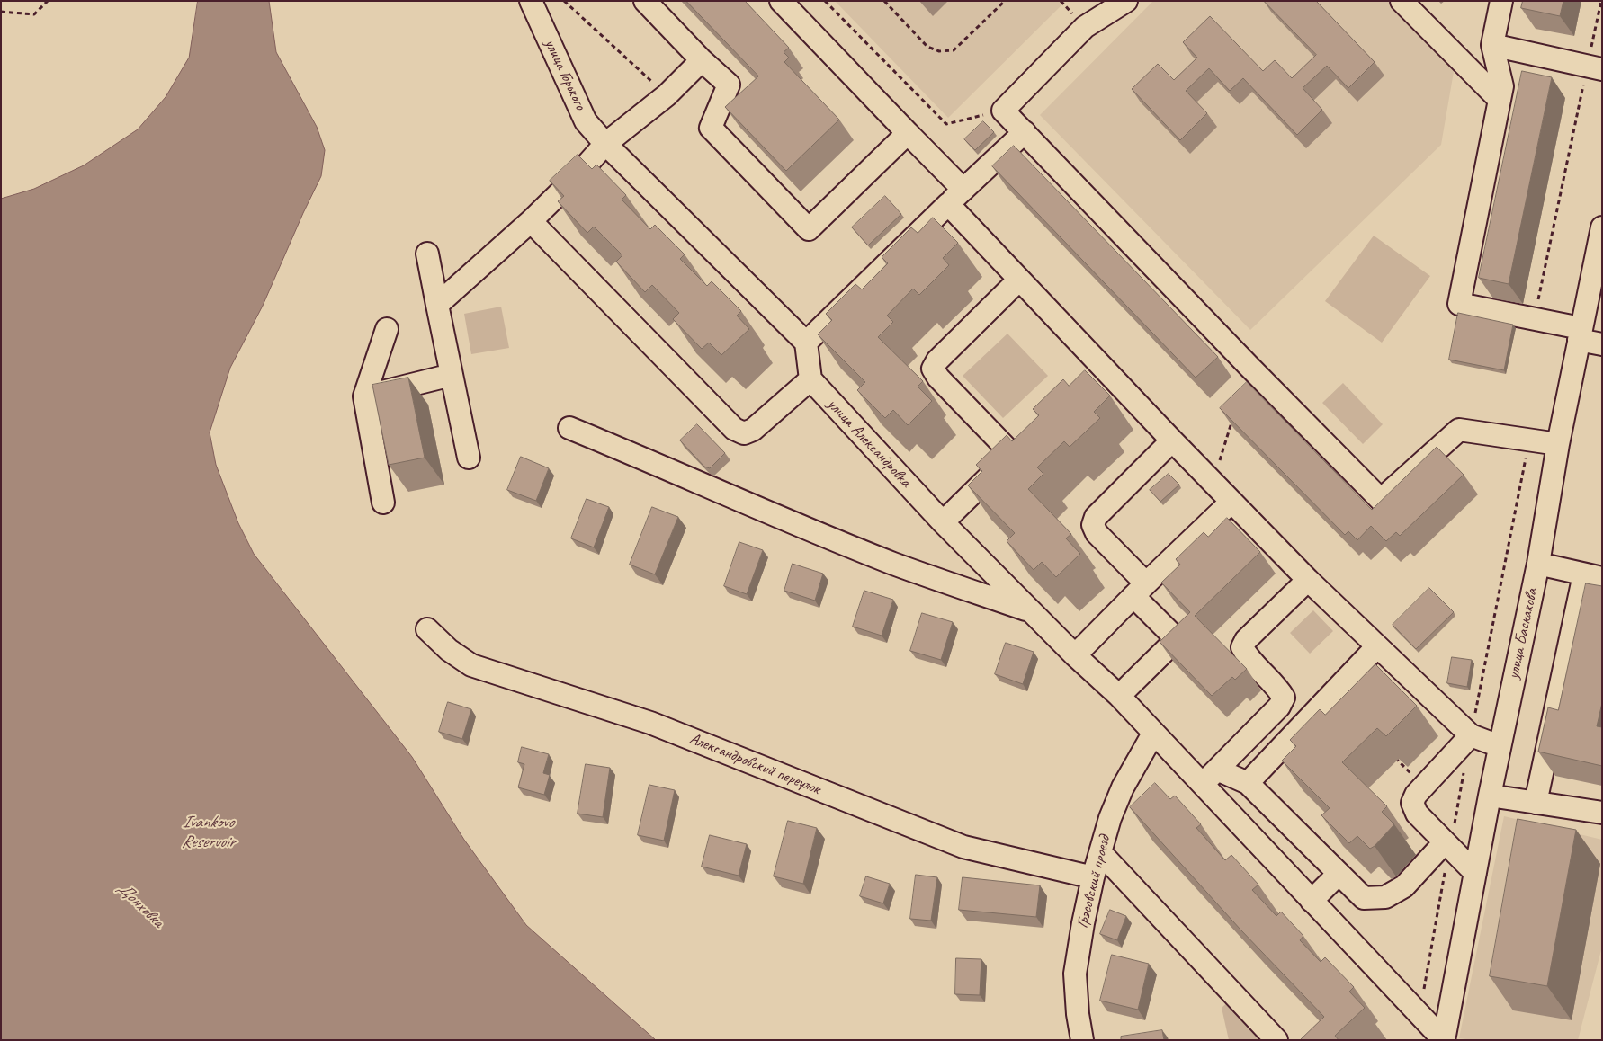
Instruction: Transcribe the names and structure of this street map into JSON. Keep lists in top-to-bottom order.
{
  "streets": {
    "street": [
      "улица Горького",
      "улица Александровка",
      "улица Баскакова",
      "Александровский переулок",
      "Грэсовский проезд"
    ]
  },
  "crossings": [
    ["улица Александровка", "улица Баскакова"],
    ["улица Александровка", "Грэсовский проезд"],
    ["Александровский переулок", "Грэсовский проезд"]
  ],
  "water": ["Ivankovo Reservoir", "Донховка"]
}
